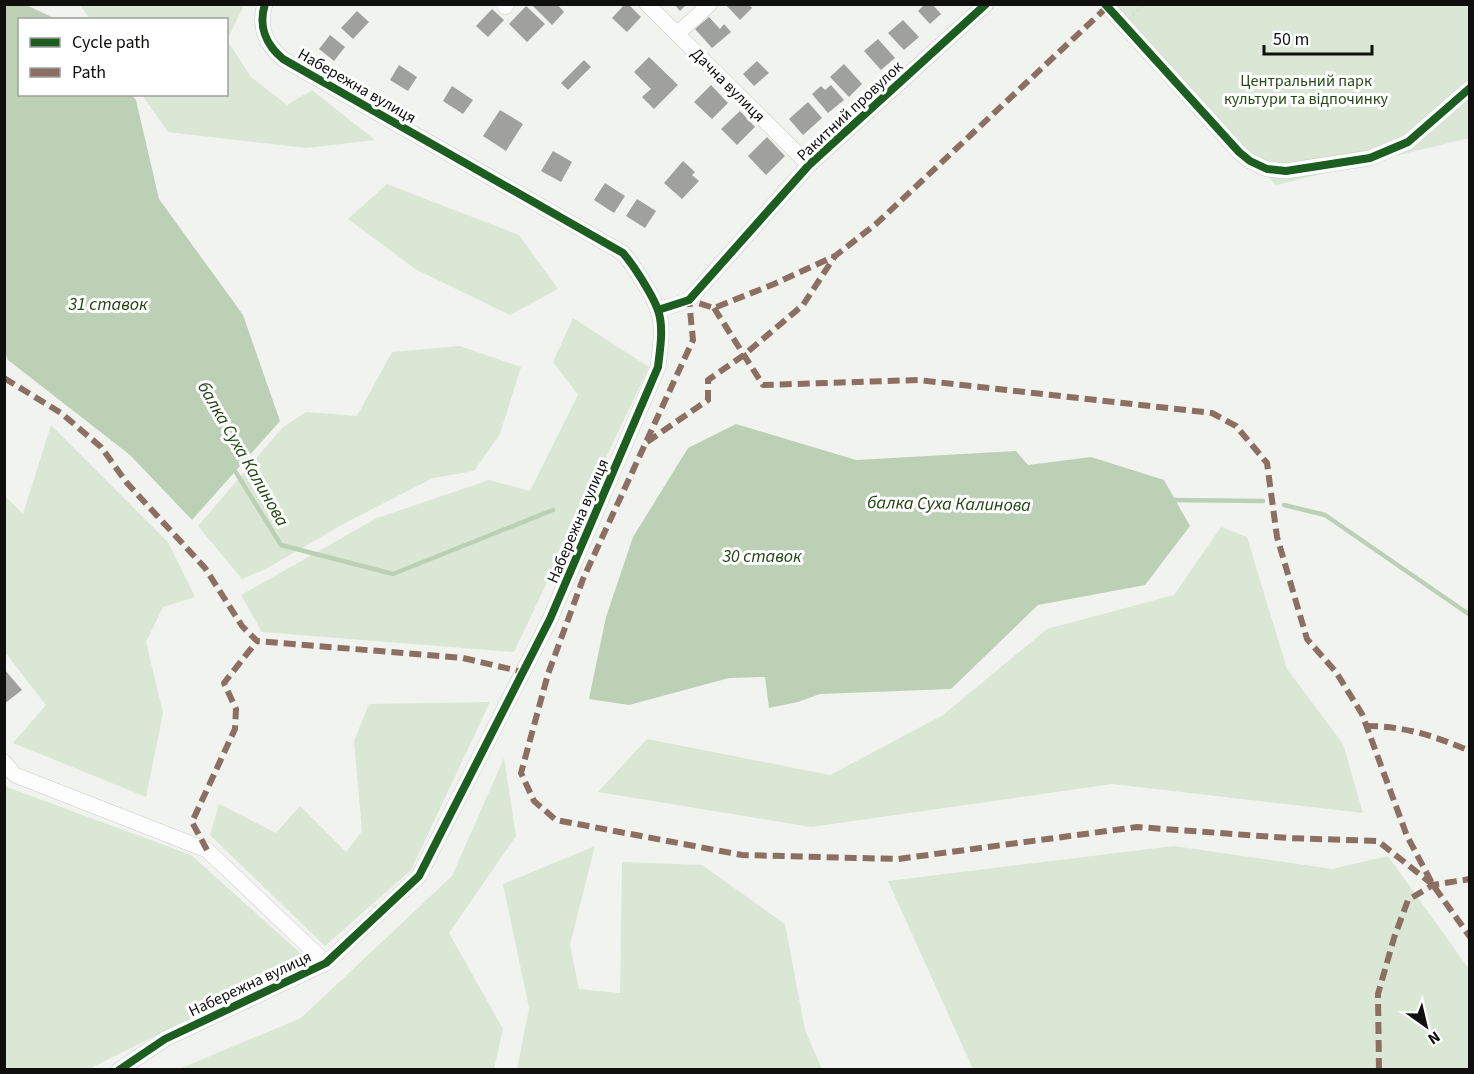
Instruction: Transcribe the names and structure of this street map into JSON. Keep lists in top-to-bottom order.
{
  "streets": {
    "street": ["Дачна вулиця", "Набережна вулиця", "Ракитний провулок"]
  },
  "crossings": [
    ["Дачна вулиця", "Ракитний провулок"],
    ["Набережна вулиця", "Ракитний провулок"]
  ],
  "water": ["31 ставок", "балка Суха Калинова", "30 ставок"],
  "parks": ["Центральний парк культури та відпочинку"],
  "legend": ["Cycle path", "Path"],
  "scale_bar": "50 m",
  "north": "bottom right"
}
